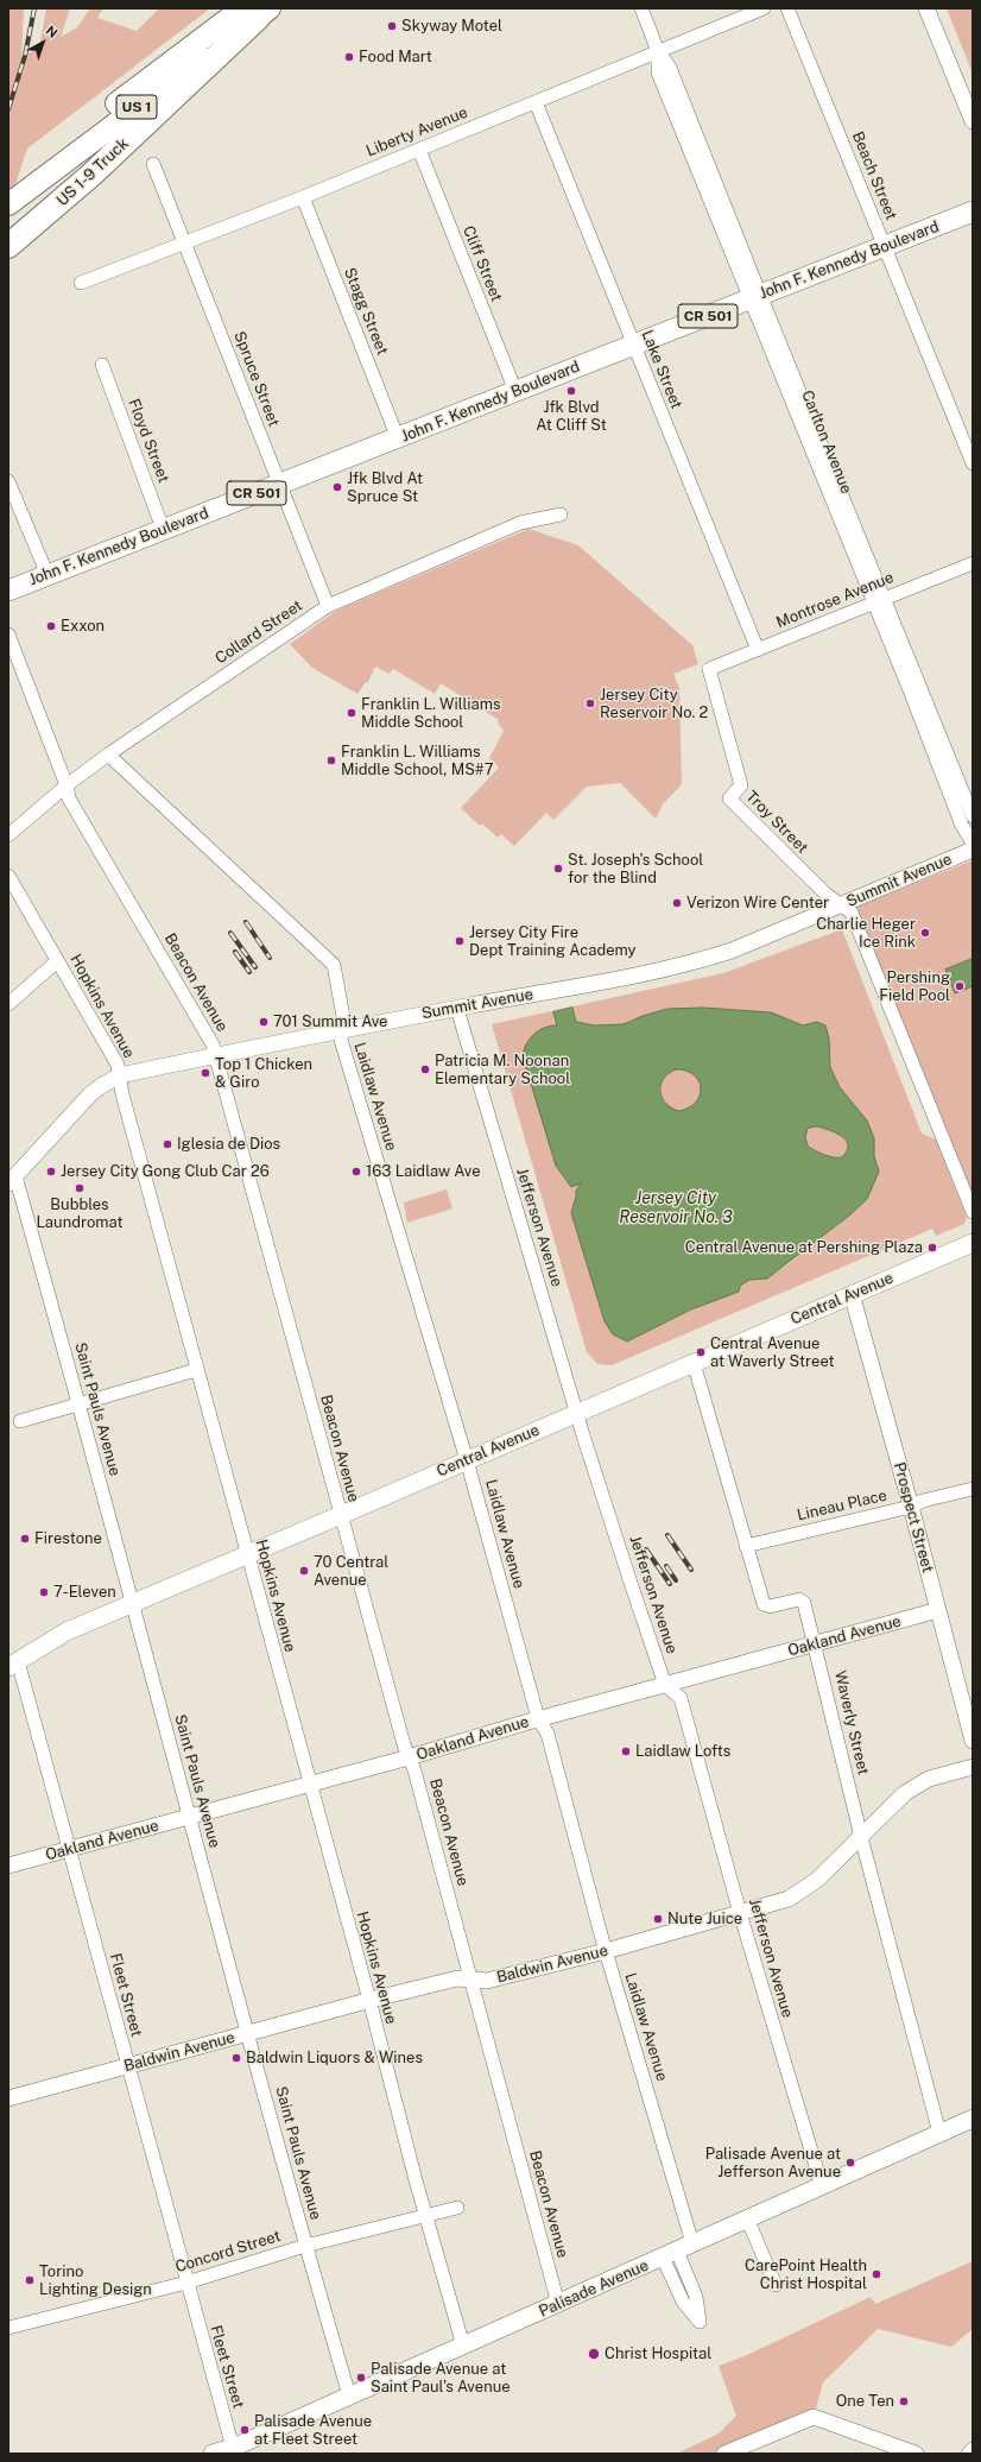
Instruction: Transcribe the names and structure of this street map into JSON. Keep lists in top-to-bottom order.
{
  "streets": {
    "highway": ["US 1", "US 1-9 Truck"],
    "main road": [
      "John F. Kennedy Boulevard",
      "CR 501",
      "Central Avenue",
      "Palisade Avenue"
    ],
    "street": [
      "Liberty Avenue",
      "Beach Street",
      "Cliff Street",
      "Stagg Street",
      "Lake Street",
      "Spruce Street",
      "Floyd Street",
      "Carlton Avenue",
      "Montrose Avenue",
      "Collard Street",
      "Troy Street",
      "Summit Avenue",
      "Beacon Avenue",
      "Hopkins Avenue",
      "Laidlaw Avenue",
      "Jefferson Avenue",
      "Saint Pauls Avenue",
      "Lineau Place",
      "Prospect Street",
      "Oakland Avenue",
      "Waverly Street",
      "Baldwin Avenue",
      "Fleet Street",
      "Concord Street"
    ]
  },
  "crossings": [
    ["US 1", "US 1-9 Truck"],
    ["Liberty Avenue", "Cliff Street"],
    ["Liberty Avenue", "Stagg Street"],
    ["Liberty Avenue", "Lake Street"],
    ["Liberty Avenue", "Spruce Street"],
    ["Liberty Avenue", "Carlton Avenue"],
    ["Beach Street", "John F. Kennedy Boulevard"],
    ["John F. Kennedy Boulevard", "Cliff Street"],
    ["John F. Kennedy Boulevard", "Stagg Street"],
    ["John F. Kennedy Boulevard", "Lake Street"],
    ["John F. Kennedy Boulevard", "Spruce Street"],
    ["John F. Kennedy Boulevard", "Floyd Street"],
    ["John F. Kennedy Boulevard", "Carlton Avenue"],
    ["Lake Street", "Montrose Avenue"],
    ["Spruce Street", "Collard Street"],
    ["Carlton Avenue", "Montrose Avenue"],
    ["Montrose Avenue", "Troy Street"],
    ["Collard Street", "Beacon Avenue"],
    ["Collard Street", "Laidlaw Avenue"],
    ["Troy Street", "Summit Avenue"],
    ["Summit Avenue", "Beacon Avenue"],
    ["Summit Avenue", "Hopkins Avenue"],
    ["Summit Avenue", "Laidlaw Avenue"],
    ["Summit Avenue", "Jefferson Avenue"],
    ["Summit Avenue", "Saint Pauls Avenue"],
    ["Beacon Avenue", "Central Avenue"],
    ["Beacon Avenue", "Oakland Avenue"],
    ["Beacon Avenue", "Baldwin Avenue"],
    ["Beacon Avenue", "Palisade Avenue"],
    ["Hopkins Avenue", "Central Avenue"],
    ["Hopkins Avenue", "Oakland Avenue"],
    ["Hopkins Avenue", "Baldwin Avenue"],
    ["Hopkins Avenue", "Concord Street"],
    ["Hopkins Avenue", "Palisade Avenue"],
    ["Laidlaw Avenue", "Central Avenue"],
    ["Laidlaw Avenue", "Oakland Avenue"],
    ["Laidlaw Avenue", "Baldwin Avenue"],
    ["Laidlaw Avenue", "Palisade Avenue"],
    ["Jefferson Avenue", "Central Avenue"],
    ["Jefferson Avenue", "Oakland Avenue"],
    ["Jefferson Avenue", "Baldwin Avenue"],
    ["Jefferson Avenue", "Palisade Avenue"],
    ["Central Avenue", "Saint Pauls Avenue"],
    ["Central Avenue", "Prospect Street"],
    ["Central Avenue", "Waverly Street"],
    ["Central Avenue", "Fleet Street"],
    ["Saint Pauls Avenue", "Oakland Avenue"],
    ["Saint Pauls Avenue", "Baldwin Avenue"],
    ["Saint Pauls Avenue", "Concord Street"],
    ["Saint Pauls Avenue", "Palisade Avenue"],
    ["Lineau Place", "Prospect Street"],
    ["Lineau Place", "Waverly Street"],
    ["Prospect Street", "Oakland Avenue"],
    ["Oakland Avenue", "Waverly Street"],
    ["Oakland Avenue", "Fleet Street"],
    ["Waverly Street", "Baldwin Avenue"],
    ["Waverly Street", "Palisade Avenue"],
    ["Baldwin Avenue", "Fleet Street"],
    ["Fleet Street", "Concord Street"],
    ["Fleet Street", "Palisade Avenue"]
  ],
  "water": ["Jersey City Reservoir No. 3"],
  "places": [
    "Skyway Motel",
    "Food Mart",
    "Jfk Blvd At Cliff St",
    "Jfk Blvd At Spruce St",
    "Exxon",
    "Jersey City Reservoir No. 2",
    "Franklin L. Williams Middle School",
    "Franklin L. Williams Middle School, MS#7",
    "St. Joseph's School for the Blind",
    "Verizon Wire Center",
    "Charlie Heger Ice Rink",
    "Jersey City Fire Dept Training Academy",
    "Pershing Field Pool",
    "701 Summit Ave",
    "Patricia M. Noonan Elementary School",
    "Top 1 Chicken & Giro",
    "Iglesia de Dios",
    "Jersey City Gong Club Car 26",
    "163 Laidlaw Ave",
    "Bubbles Laundromat",
    "Central Avenue at Pershing Plaza",
    "Central Avenue at Waverly Street",
    "Firestone",
    "70 Central Avenue",
    "7-Eleven",
    "Laidlaw Lofts",
    "Nute Juice",
    "Baldwin Liquors & Wines",
    "Palisade Avenue at Jefferson Avenue",
    "CarePoint Health Christ Hospital",
    "Torino Lighting Design",
    "Christ Hospital",
    "Palisade Avenue at Saint Paul's Avenue",
    "One Ten",
    "Palisade Avenue at Fleet Street"
  ],
  "north": "top right"
}
